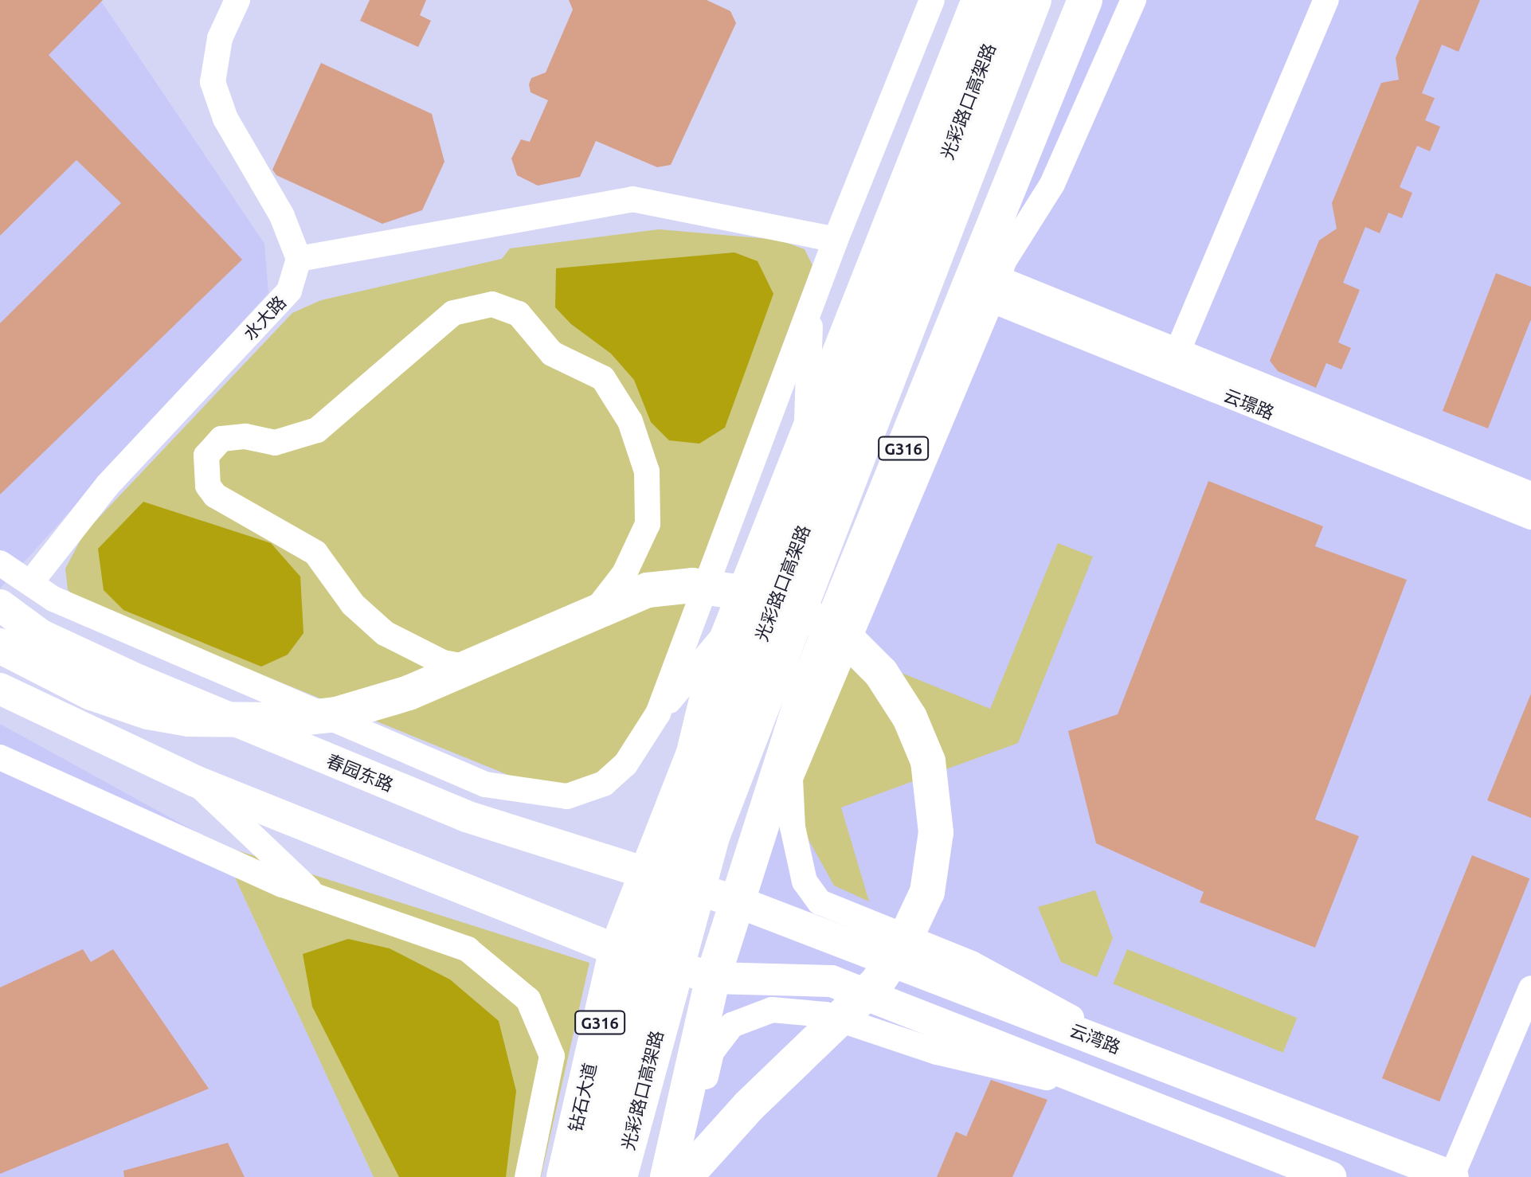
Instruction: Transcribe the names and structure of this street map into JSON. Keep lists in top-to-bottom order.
{
  "streets": {
    "highway": ["光彩路口高架路", "G316", "钻石大道"],
    "main road": ["春园东路", "云湾路"],
    "street": ["水大路", "云璟路"]
  },
  "crossings": [
    ["云璟路", "G316"],
    ["G316", "春园东路"],
    ["G316", "云湾路"],
    ["G316", "钻石大道"],
    ["春园东路", "云湾路"],
    ["春园东路", "钻石大道"]
  ]
}
